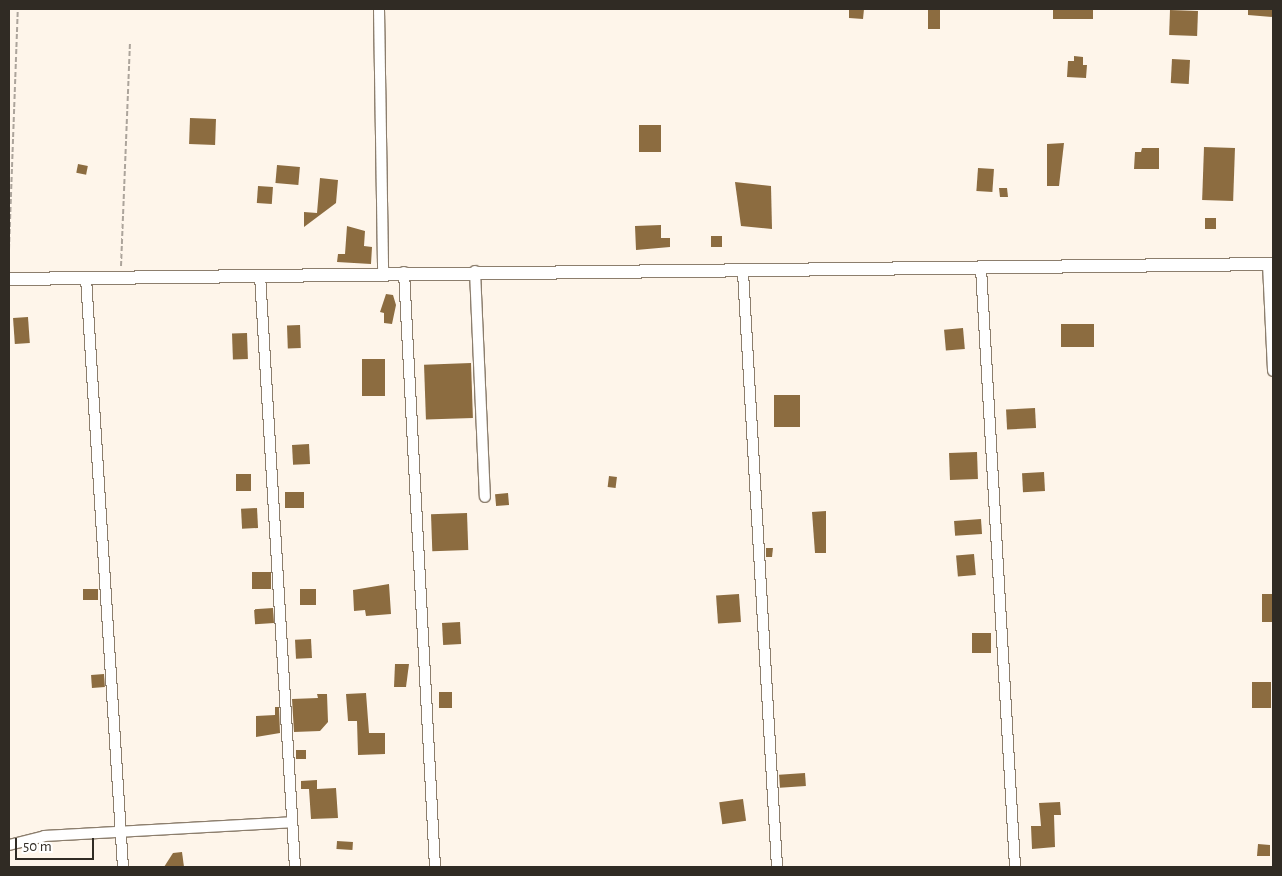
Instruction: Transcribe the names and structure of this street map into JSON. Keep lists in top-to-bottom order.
{
  "scale_bar": "50 m"
}
